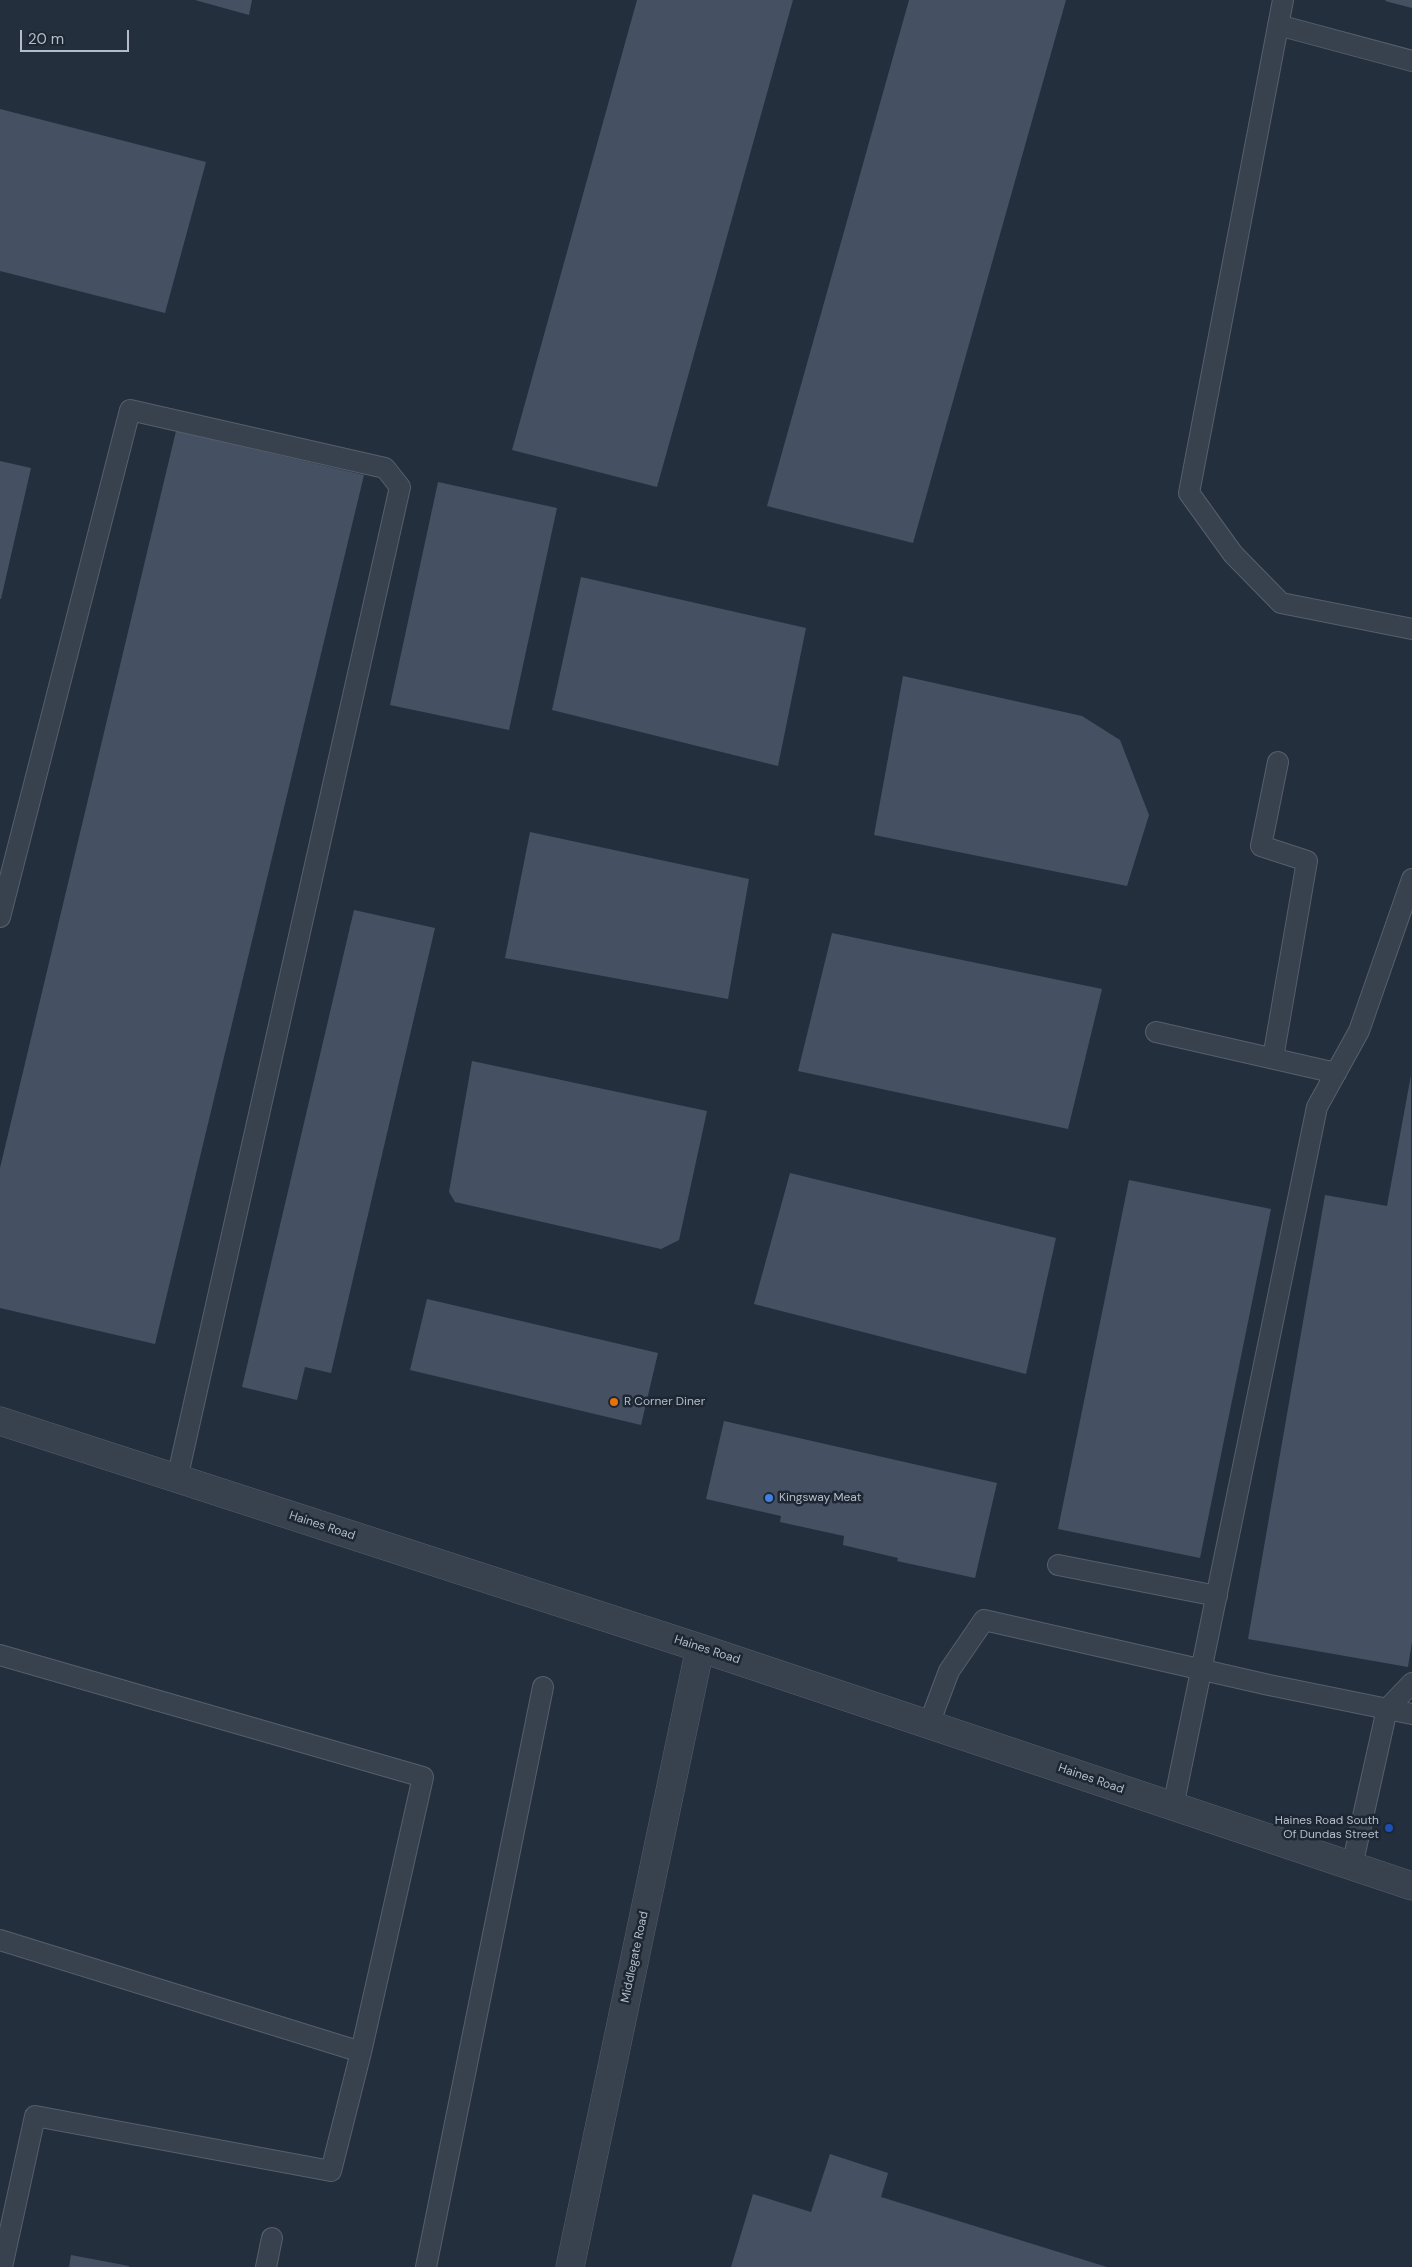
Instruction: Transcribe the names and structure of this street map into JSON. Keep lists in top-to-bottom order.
{
  "streets": {
    "street": ["Haines Road", "Middlegate Road"]
  },
  "crossings": [
    ["Haines Road", "Middlegate Road"]
  ],
  "places": ["R Corner Diner", "Kingsway Meat", "Haines Road South Of Dundas Street"],
  "scale_bar": "20 m"
}
